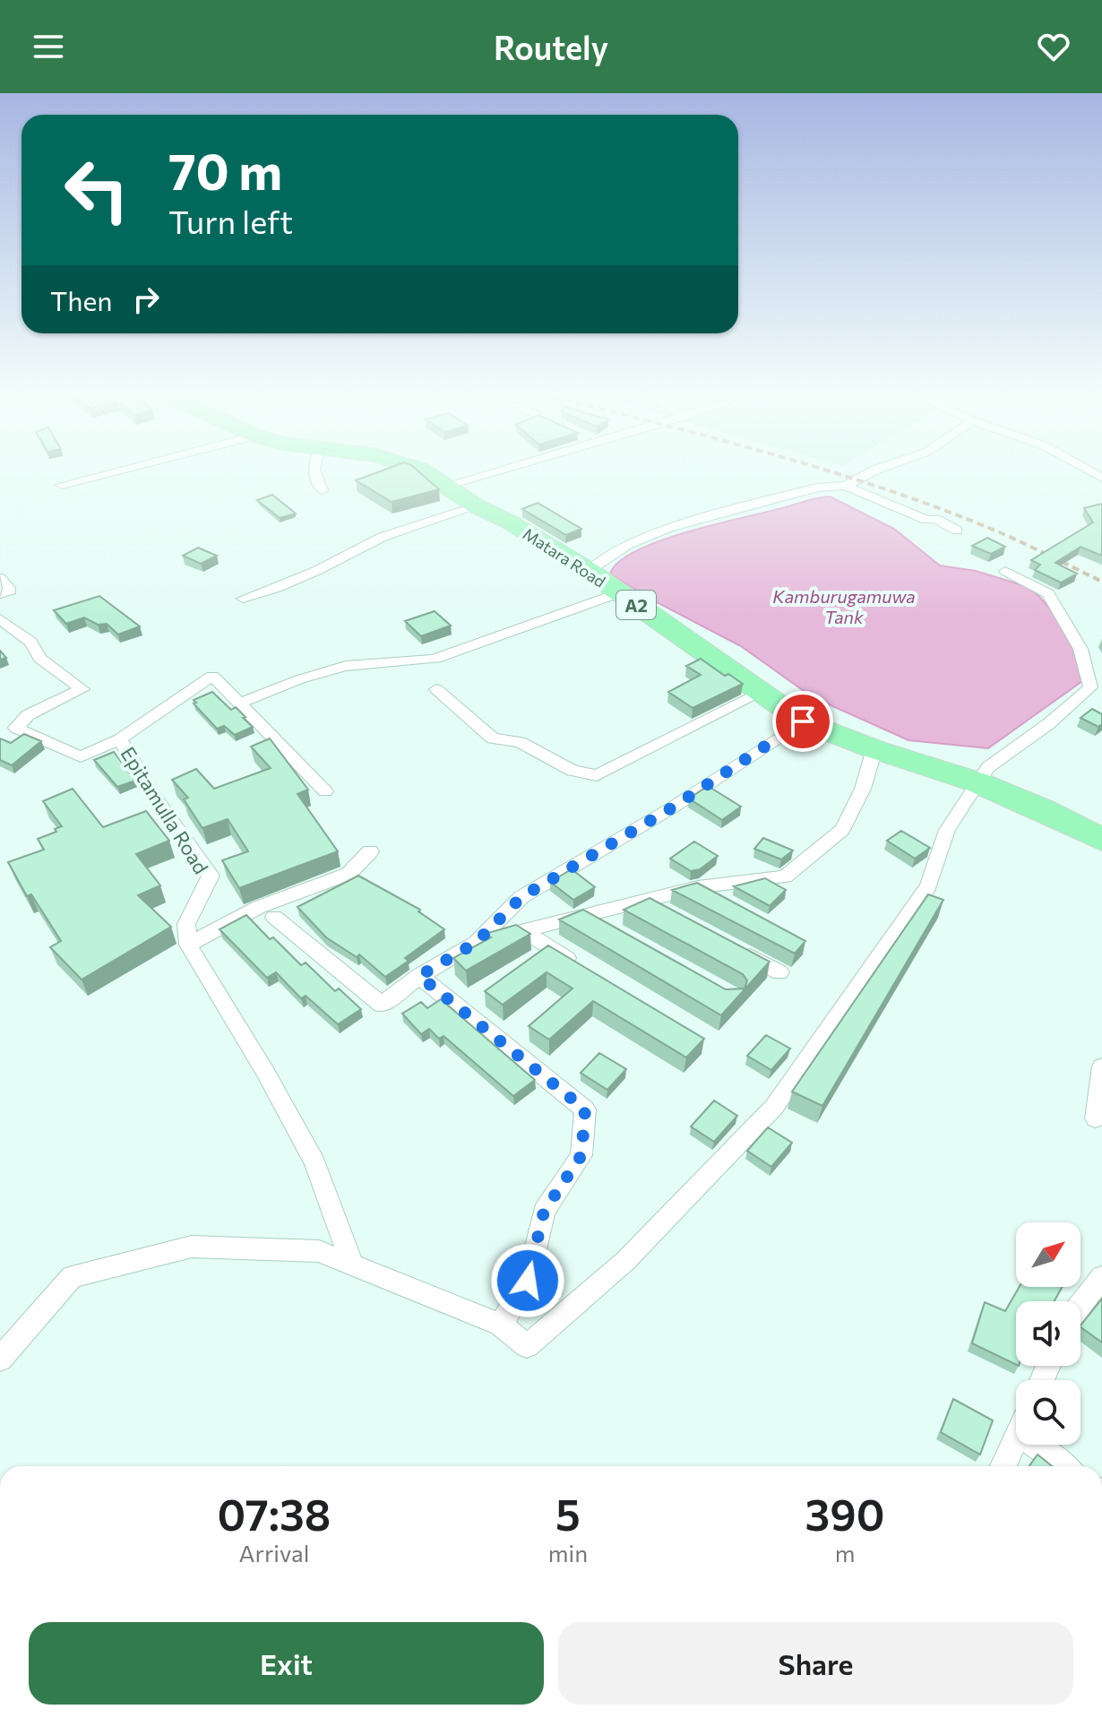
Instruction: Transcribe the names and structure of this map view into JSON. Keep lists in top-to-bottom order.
{
  "streets": {
    "highway": ["Matara Road", "A2"],
    "street": ["Epitamulla Road"]
  },
  "water": ["Kamburugamuwa Tank"],
  "north": "top right",
  "page": {
    "header": "Routely",
    "turn": ["70 m", "Turn left"],
    "then": "Then",
    "eta": [
      "07:38",
      "Arrival",
      "5",
      "min",
      "390",
      "m"
    ],
    "buttons": ["Exit", "Share"]
  }
}
